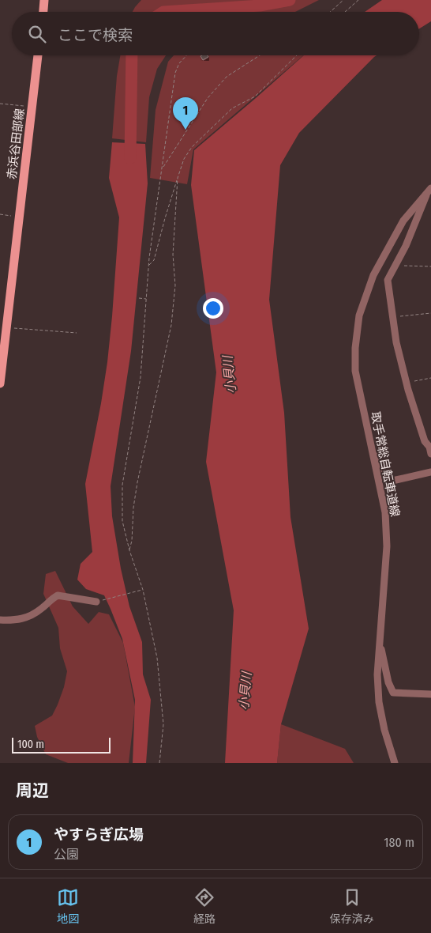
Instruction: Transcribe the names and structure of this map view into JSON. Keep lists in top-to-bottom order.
{
  "streets": {
    "main road": ["赤浜谷田部線"],
    "street": ["取手常総自転車道線"]
  },
  "water": ["小貝川"],
  "scale_bar": "100 m",
  "page": {
    "search": "ここで検索",
    "pins": "1",
    "scale": "100 m",
    "heading": "周辺",
    "list": [
      {
        "mark": "1",
        "name": "やすらぎ広場",
        "note": "公園",
        "value": "180 m"
      }
    ],
    "nav": ["地図", "経路", "保存済み"]
  }
}
